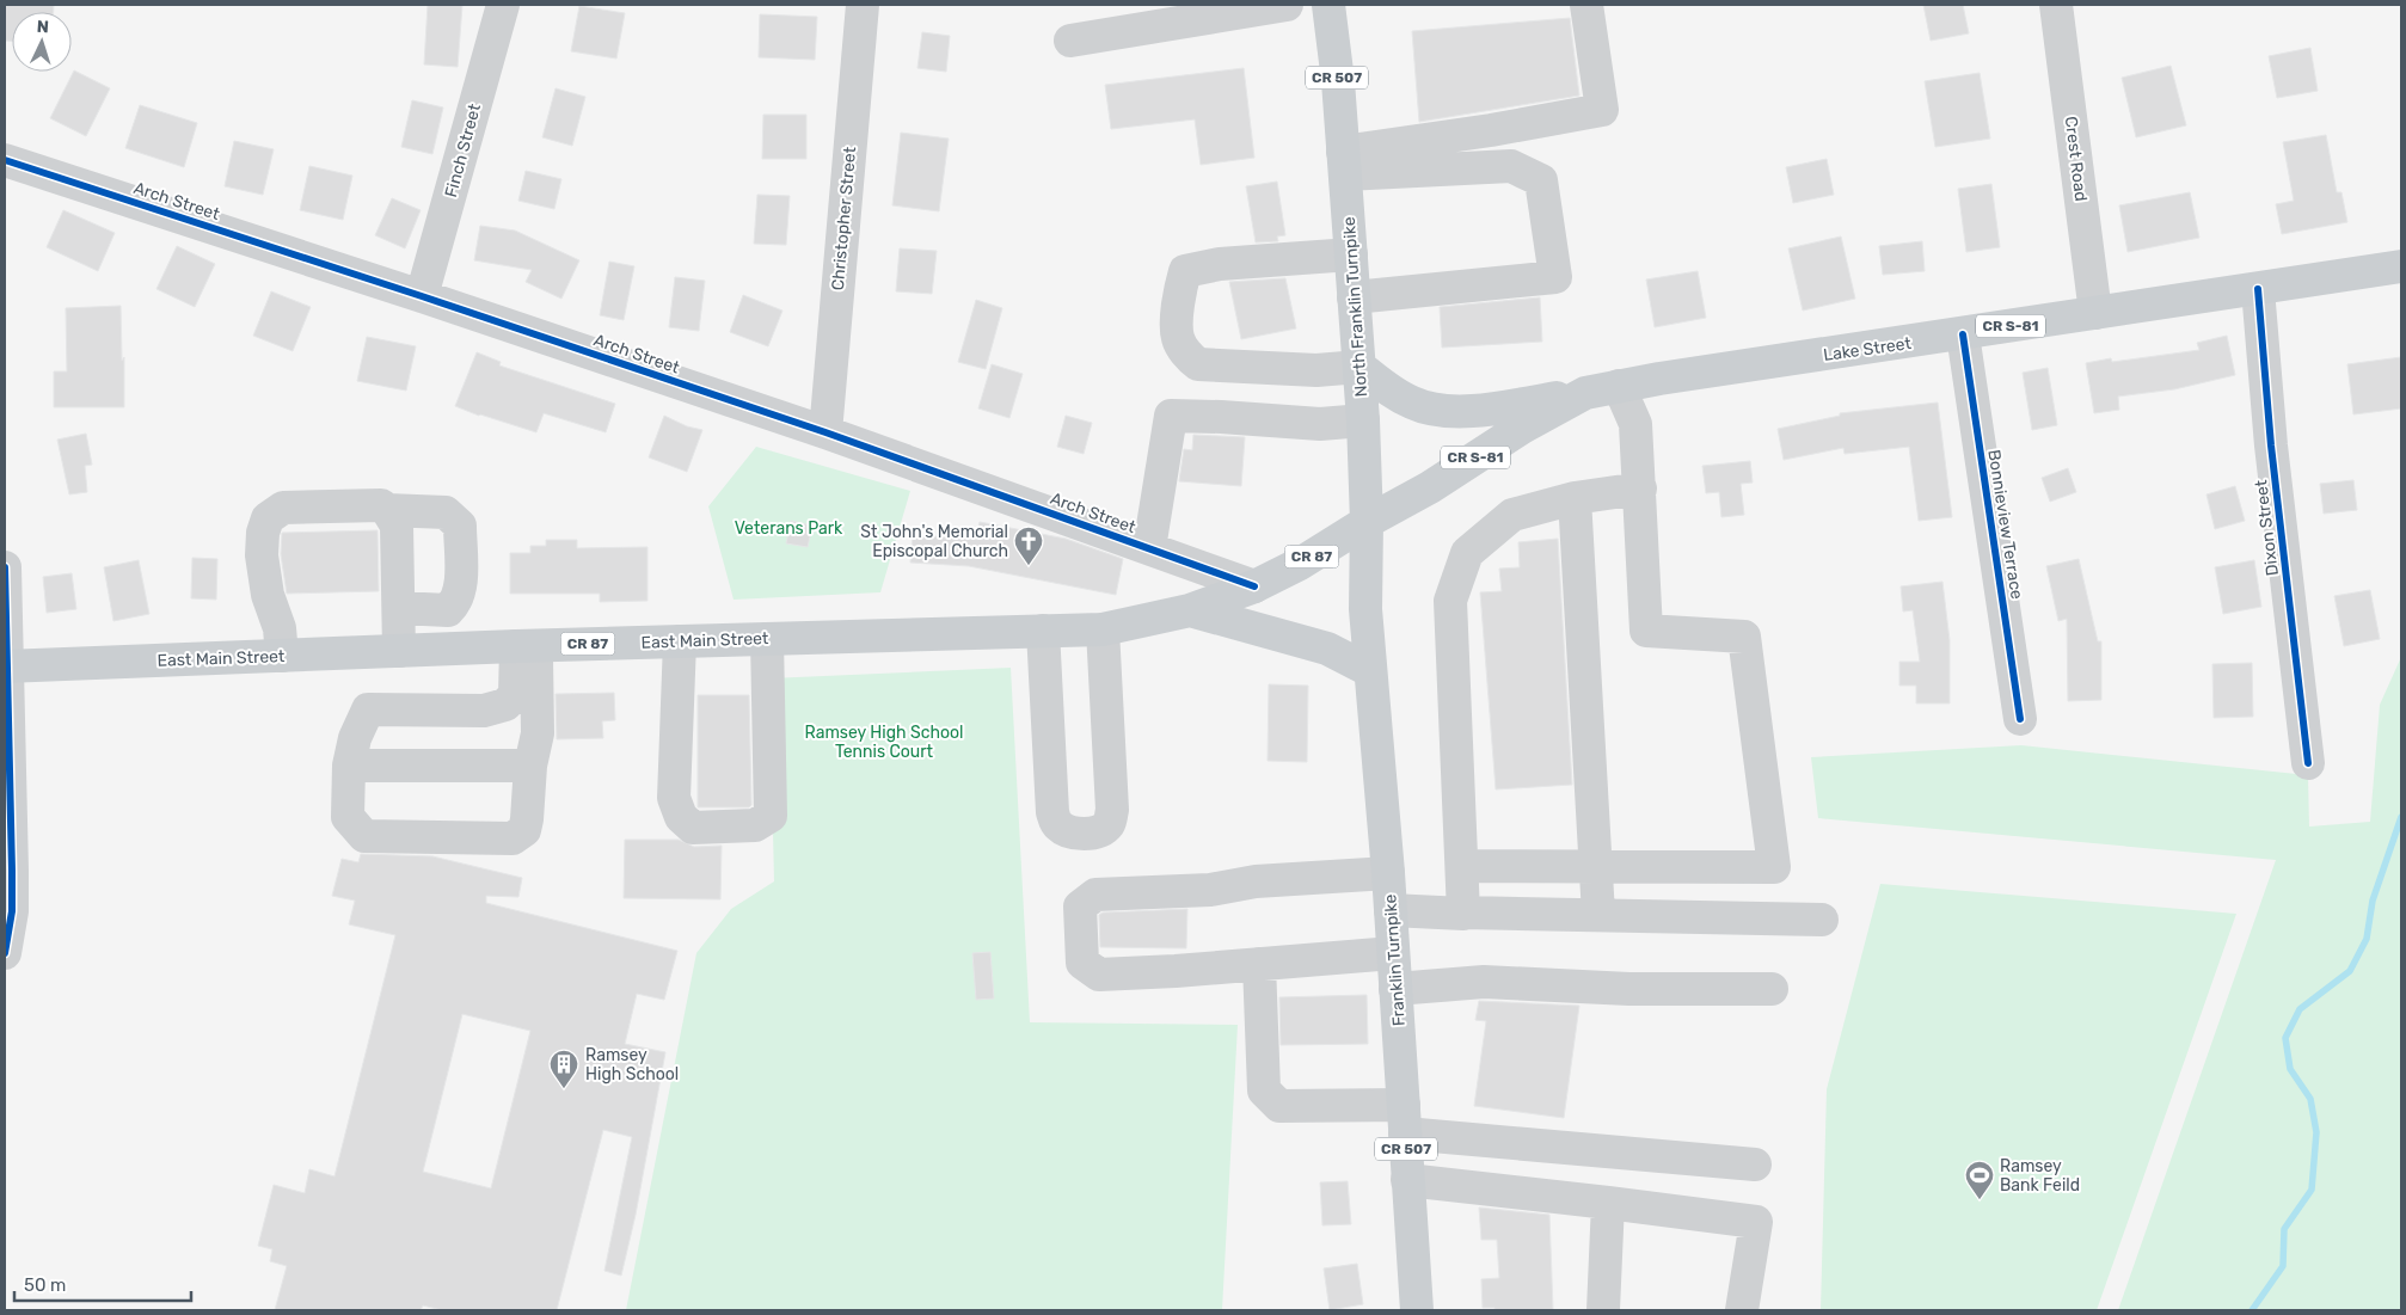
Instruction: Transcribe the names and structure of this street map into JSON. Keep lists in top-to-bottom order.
{
  "streets": {
    "main road": [
      "CR 507",
      "North Franklin Turnpike",
      "CR S-81",
      "Lake Street",
      "CR 87",
      "East Main Street",
      "Franklin Turnpike"
    ],
    "street": [
      "Finch Street",
      "Crest Road",
      "Arch Street",
      "Christopher Street",
      "Bonnieview Terrace",
      "Dixon Street"
    ]
  },
  "crossings": [
    ["Finch Street", "Arch Street"],
    ["Crest Road", "Lake Street"],
    ["Arch Street", "Christopher Street"],
    ["Arch Street", "CR 87"],
    ["Arch Street", "East Main Street"],
    ["North Franklin Turnpike", "Lake Street"],
    ["North Franklin Turnpike", "CR 87"],
    ["North Franklin Turnpike", "Franklin Turnpike"],
    ["Lake Street", "Bonnieview Terrace"],
    ["Lake Street", "Dixon Street"],
    ["Lake Street", "CR 87"],
    ["CR 87", "East Main Street"]
  ],
  "parks": ["Veterans Park", "Ramsey High School Tennis Court"],
  "places": {
    "church": ["St John's Memorial Episcopal Church"],
    "building": ["Ramsey High School"],
    "sports": ["Ramsey Bank Feild"]
  },
  "scale_bar": "50 m",
  "north": "top"
}
